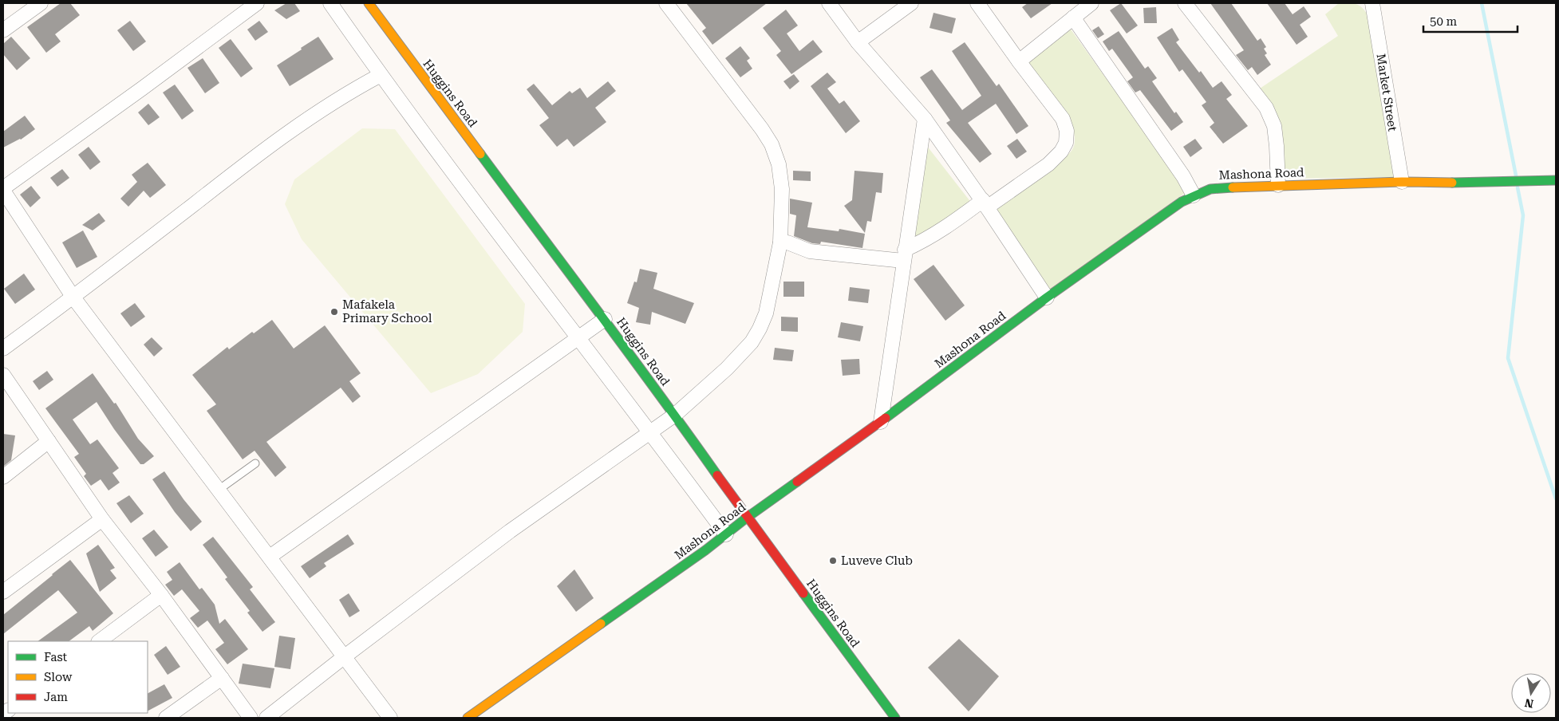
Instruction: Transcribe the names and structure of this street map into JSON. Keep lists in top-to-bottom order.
{
  "streets": {
    "street": ["Market Street", "Huggins Road", "Mashona Road"]
  },
  "crossings": [
    ["Market Street", "Mashona Road"],
    ["Huggins Road", "Mashona Road"]
  ],
  "places": ["Mafakela Primary School", "Luveve Club"],
  "legend": ["Fast", "Slow", "Jam"],
  "scale_bar": "50 m",
  "north": "bottom"
}
